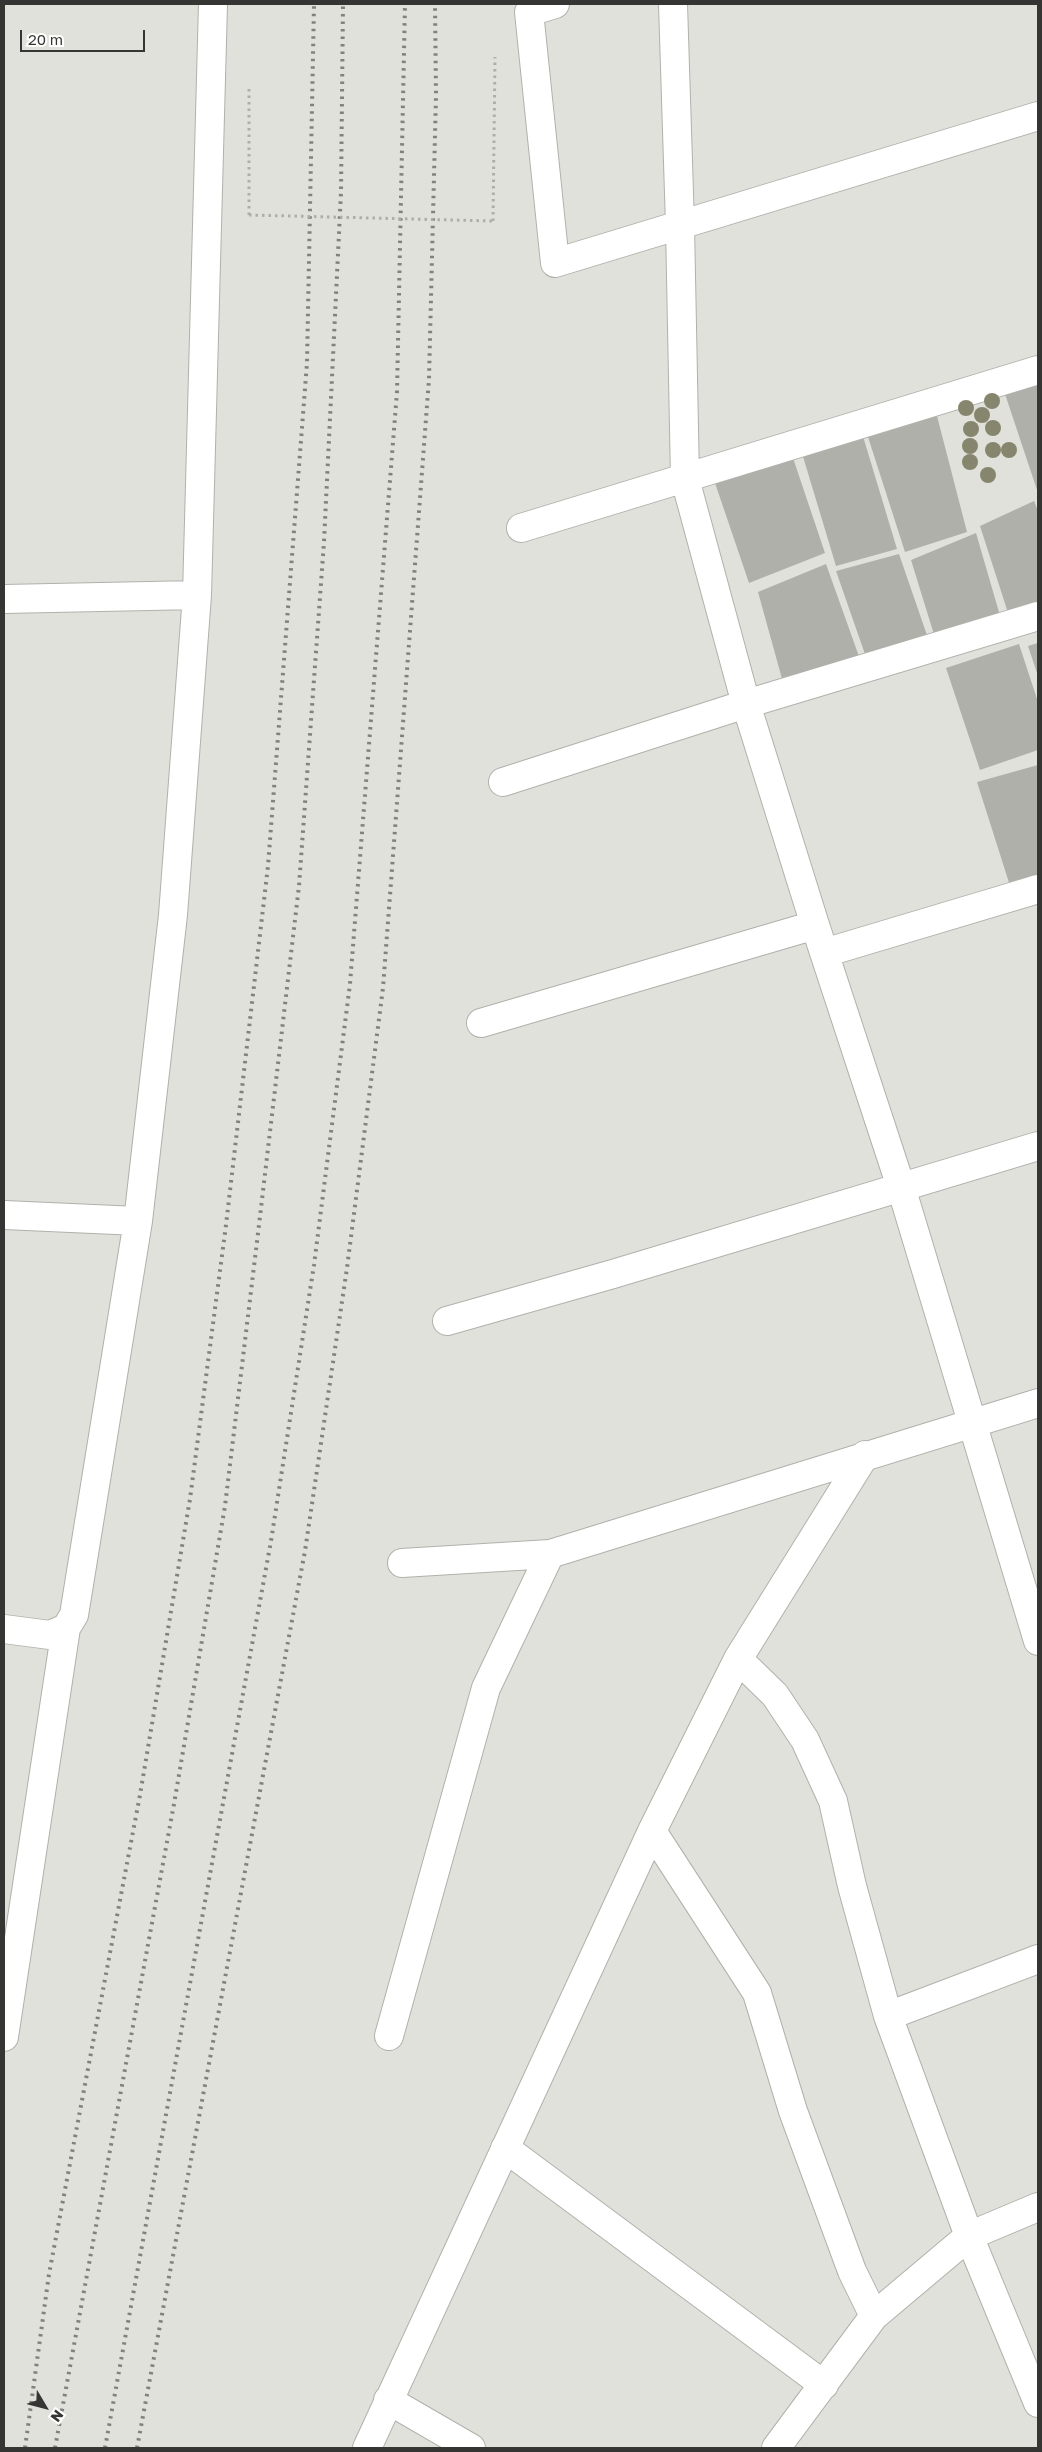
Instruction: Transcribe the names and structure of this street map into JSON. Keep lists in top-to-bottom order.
{
  "scale_bar": "20 m",
  "north": "bottom right"
}
